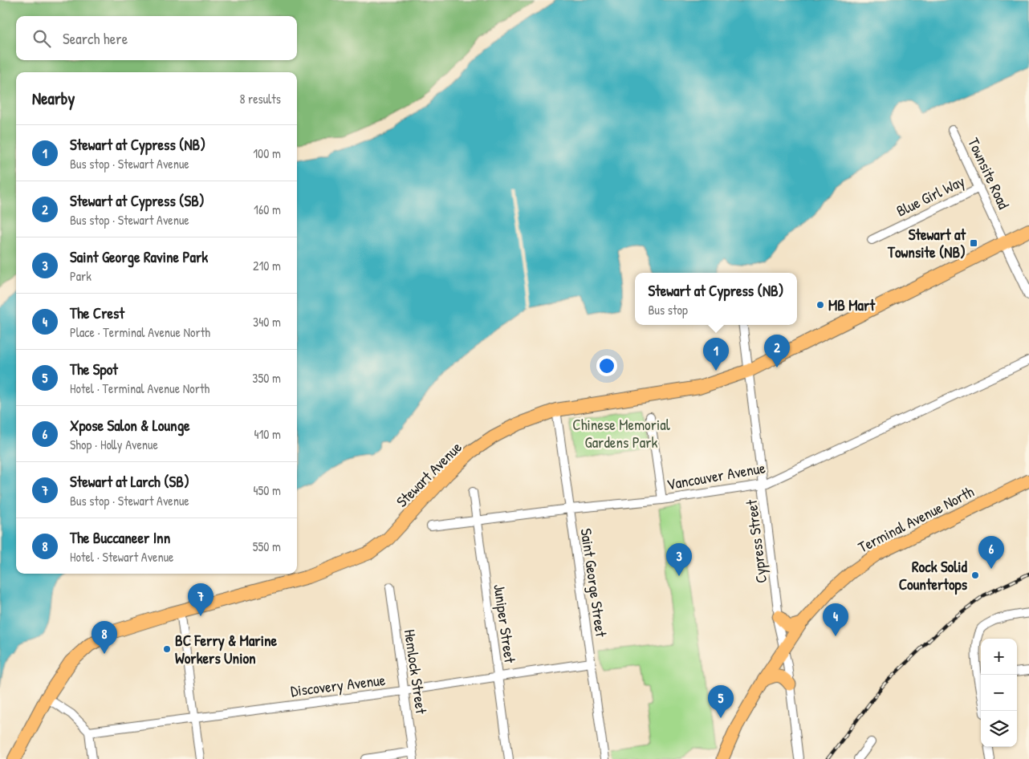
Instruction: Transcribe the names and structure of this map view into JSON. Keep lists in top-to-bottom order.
{
  "streets": {
    "highway": ["Stewart Avenue"],
    "main road": ["Terminal Avenue North"],
    "street": [
      "Townsite Road",
      "Blue Girl Way",
      "Vancouver Avenue",
      "Cypress Street",
      "Saint George Street",
      "Juniper Street",
      "Hemlock Street",
      "Discovery Avenue"
    ]
  },
  "crossings": [
    ["Townsite Road", "Blue Girl Way"],
    ["Townsite Road", "Stewart Avenue"],
    ["Stewart Avenue", "Cypress Street"],
    ["Stewart Avenue", "Saint George Street"],
    ["Vancouver Avenue", "Cypress Street"],
    ["Vancouver Avenue", "Saint George Street"],
    ["Vancouver Avenue", "Juniper Street"],
    ["Terminal Avenue North", "Cypress Street"],
    ["Saint George Street", "Discovery Avenue"],
    ["Juniper Street", "Discovery Avenue"],
    ["Hemlock Street", "Discovery Avenue"]
  ],
  "parks": ["Chinese Memorial Gardens Park"],
  "places": {
    "transit": ["Stewart at Townsite (NB)"],
    "other": ["MB Mart", "Rock Solid Countertops", "BC Ferry & Marine Workers Union"]
  },
  "page": {
    "search": "Search here",
    "heading": ["Nearby", "8 results"],
    "list": [
      {
        "mark": "1",
        "name": "Stewart at Cypress (NB)",
        "note": "Bus stop · Stewart Avenue",
        "value": "100 m"
      },
      {
        "mark": "2",
        "name": "Stewart at Cypress (SB)",
        "note": "Bus stop · Stewart Avenue",
        "value": "160 m"
      },
      {
        "mark": "3",
        "name": "Saint George Ravine Park",
        "note": "Park",
        "value": "210 m"
      },
      {
        "mark": "4",
        "name": "The Crest",
        "note": "Place · Terminal Avenue North",
        "value": "340 m"
      },
      {
        "mark": "5",
        "name": "The Spot",
        "note": "Hotel · Terminal Avenue North",
        "value": "350 m"
      },
      {
        "mark": "6",
        "name": "Xpose Salon & Lounge",
        "note": "Shop · Holly Avenue",
        "value": "410 m"
      },
      {
        "mark": "7",
        "name": "Stewart at Larch (SB)",
        "note": "Bus stop · Stewart Avenue",
        "value": "450 m"
      },
      {
        "mark": "8",
        "name": "The Buccaneer Inn",
        "note": "Hotel · Stewart Avenue",
        "value": "550 m"
      }
    ],
    "popup": ["Stewart at Cypress (NB)", "Bus stop"],
    "pins": [
      "2",
      "1",
      "6",
      "3",
      "7",
      "4",
      "8",
      "5"
    ],
    "map_buttons": ["+", "−"]
  }
}
